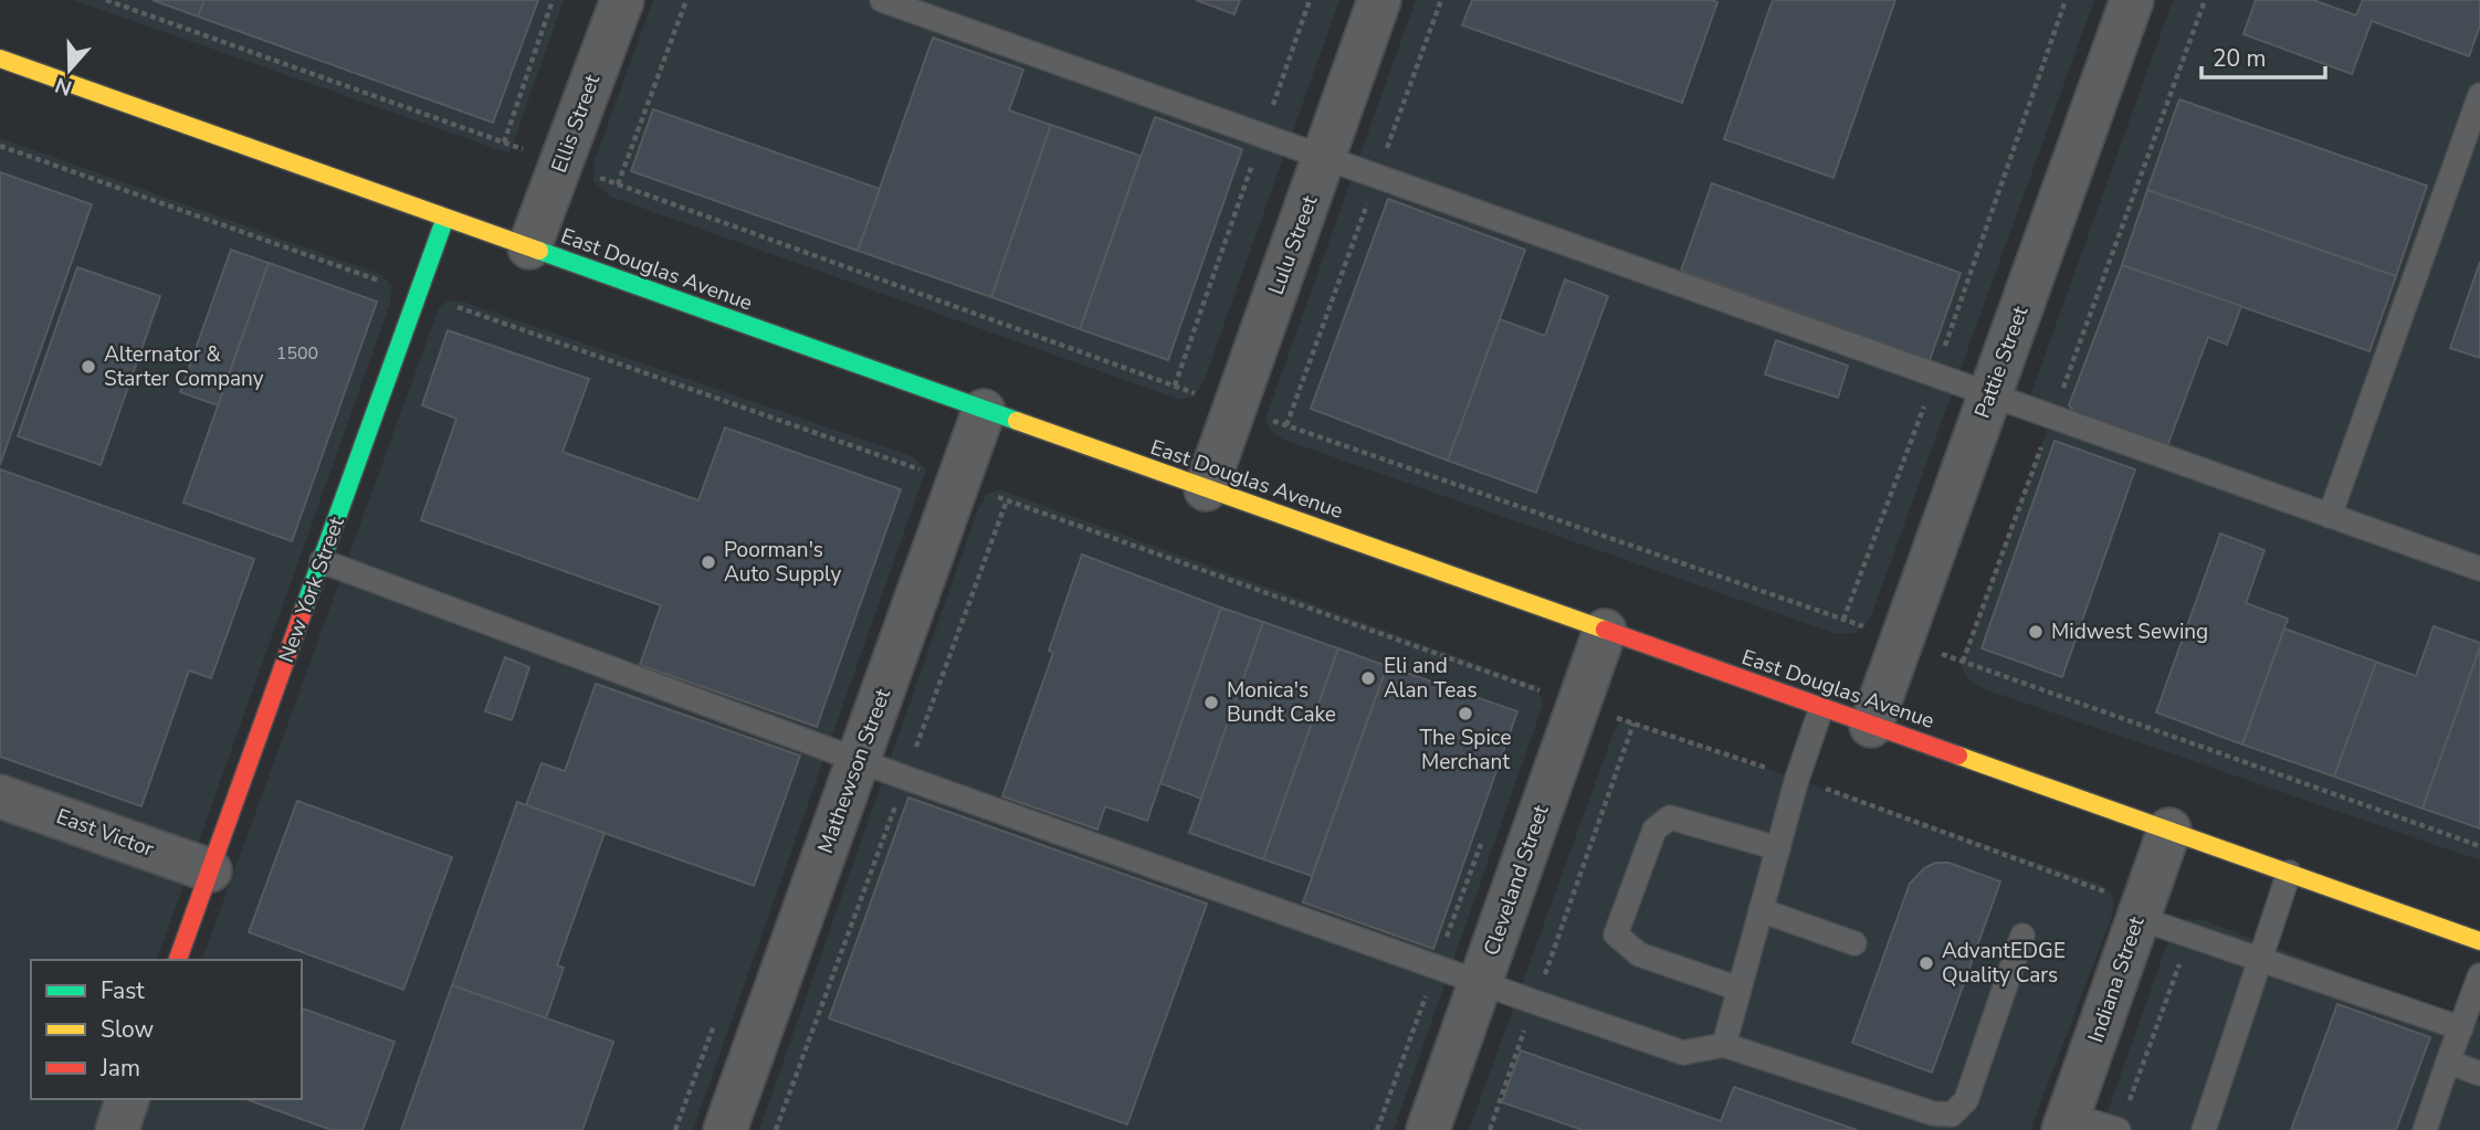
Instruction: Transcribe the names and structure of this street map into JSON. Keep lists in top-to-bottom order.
{
  "streets": {
    "main road": ["East Douglas Avenue", "New York Street"],
    "street": [
      "Ellis Street",
      "Lulu Street",
      "Pattie Street",
      "Mathewson Street",
      "East Victor",
      "Cleveland Street",
      "Indiana Street"
    ]
  },
  "crossings": [
    ["Ellis Street", "East Douglas Avenue"],
    ["Lulu Street", "East Douglas Avenue"],
    ["East Douglas Avenue", "Pattie Street"],
    ["East Douglas Avenue", "New York Street"],
    ["East Douglas Avenue", "Mathewson Street"],
    ["East Douglas Avenue", "Cleveland Street"],
    ["East Douglas Avenue", "Indiana Street"],
    ["New York Street", "East Victor"]
  ],
  "places": [
    "Alternator & Starter Company",
    "Poorman's Auto Supply",
    "Midwest Sewing",
    "Eli and Alan Teas",
    "Monica's Bundt Cake",
    "The Spice Merchant",
    "AdvantEDGE Quality Cars"
  ],
  "house_numbers": ["1500"],
  "legend": ["Fast", "Slow", "Jam"],
  "scale_bar": "20 m",
  "north": "bottom"
}
